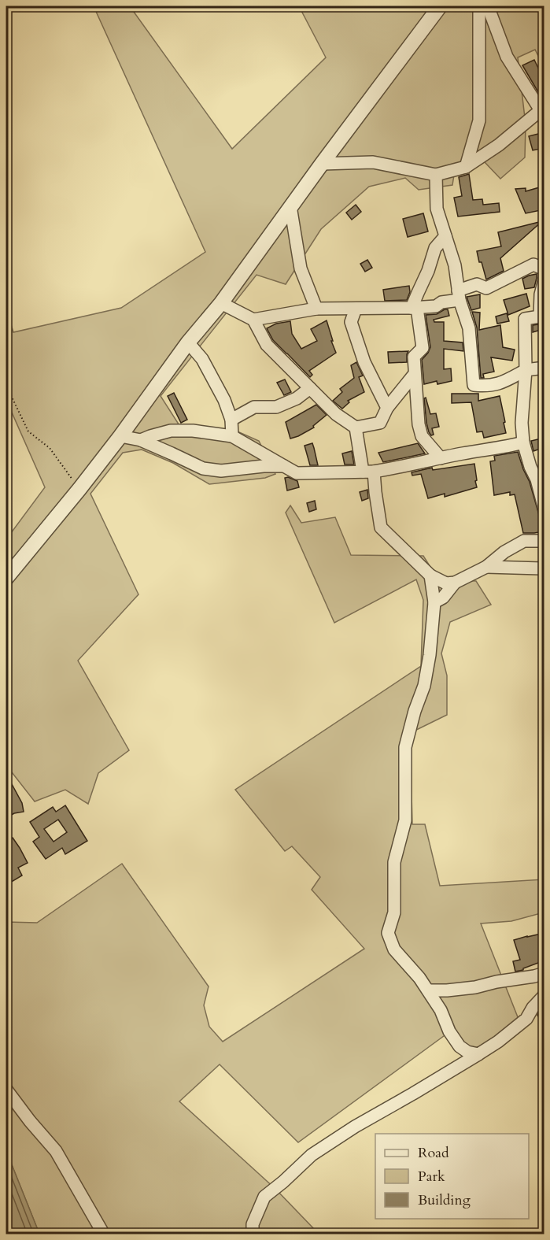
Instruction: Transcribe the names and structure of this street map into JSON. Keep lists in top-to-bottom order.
{
  "legend": ["Road", "Park", "Building"]
}
